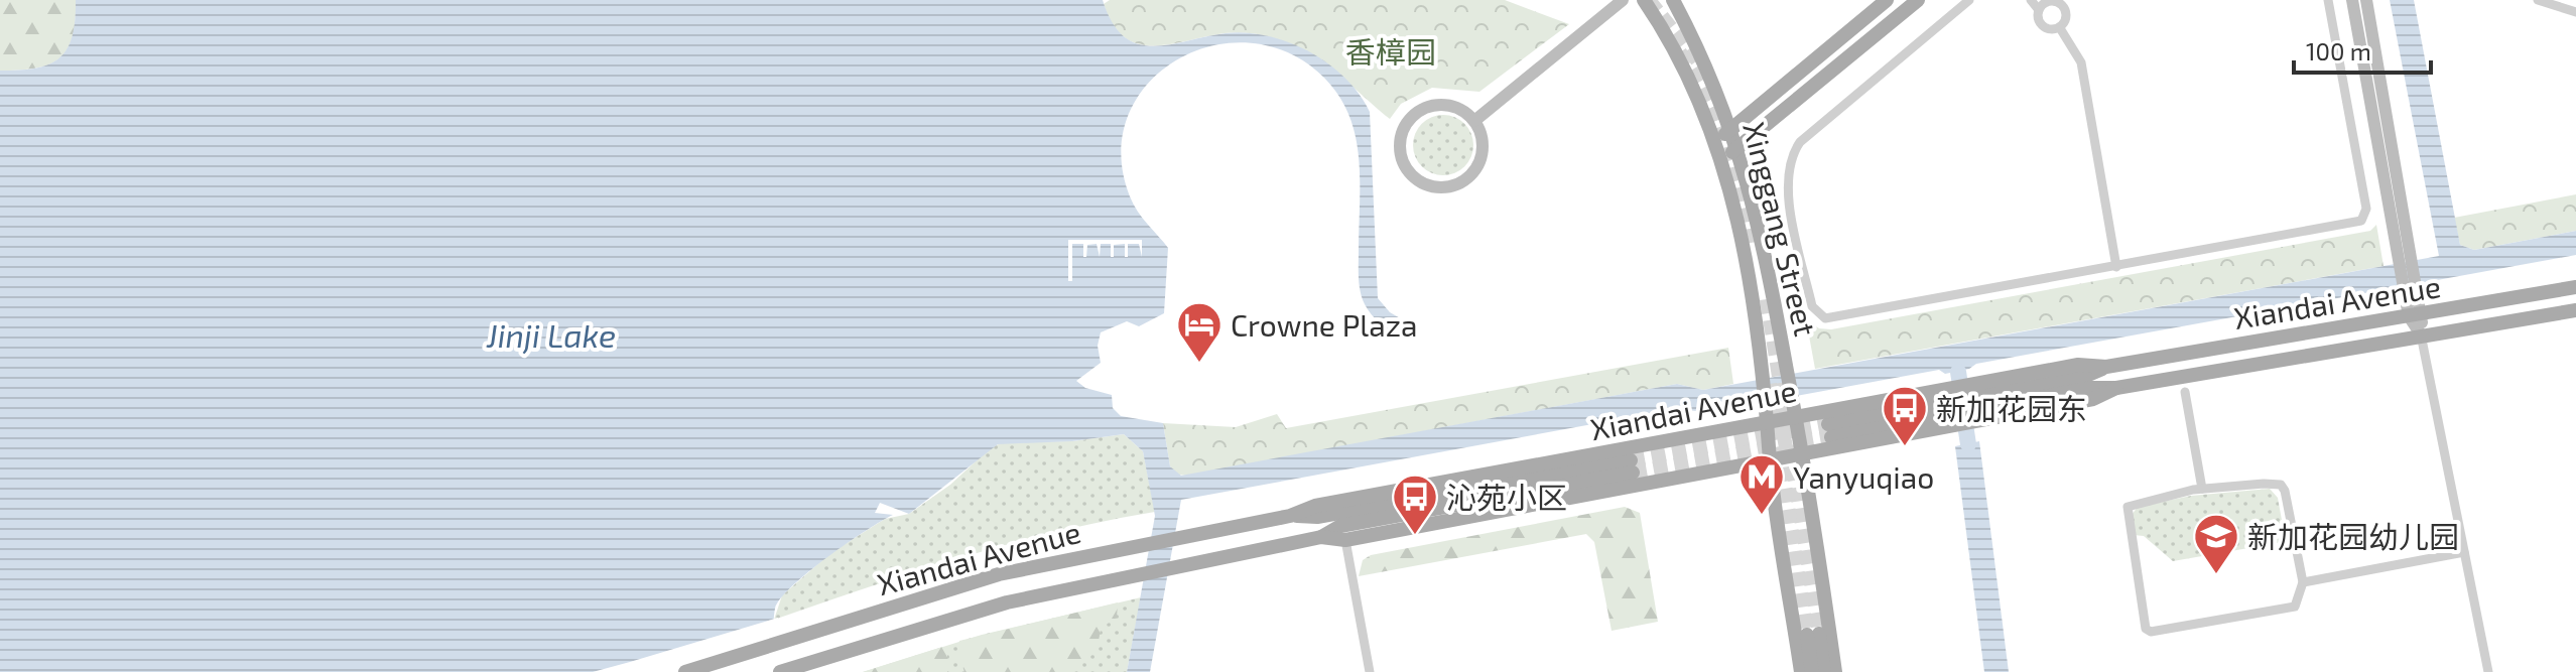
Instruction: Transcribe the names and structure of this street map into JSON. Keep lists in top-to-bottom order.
{
  "streets": {
    "main road": ["Xinggang Street", "Xiandai Avenue"]
  },
  "crossings": [
    ["Xinggang Street", "Xiandai Avenue"]
  ],
  "water": ["Jinji Lake"],
  "parks": ["香樟园"],
  "places": {
    "hotel": ["Crowne Plaza"],
    "bus stop": ["新加花园东", "沁苑小区"],
    "metro station": ["Yanyuqiao"],
    "school or university": ["新加花园幼儿园"]
  },
  "scale_bar": "100 m"
}
